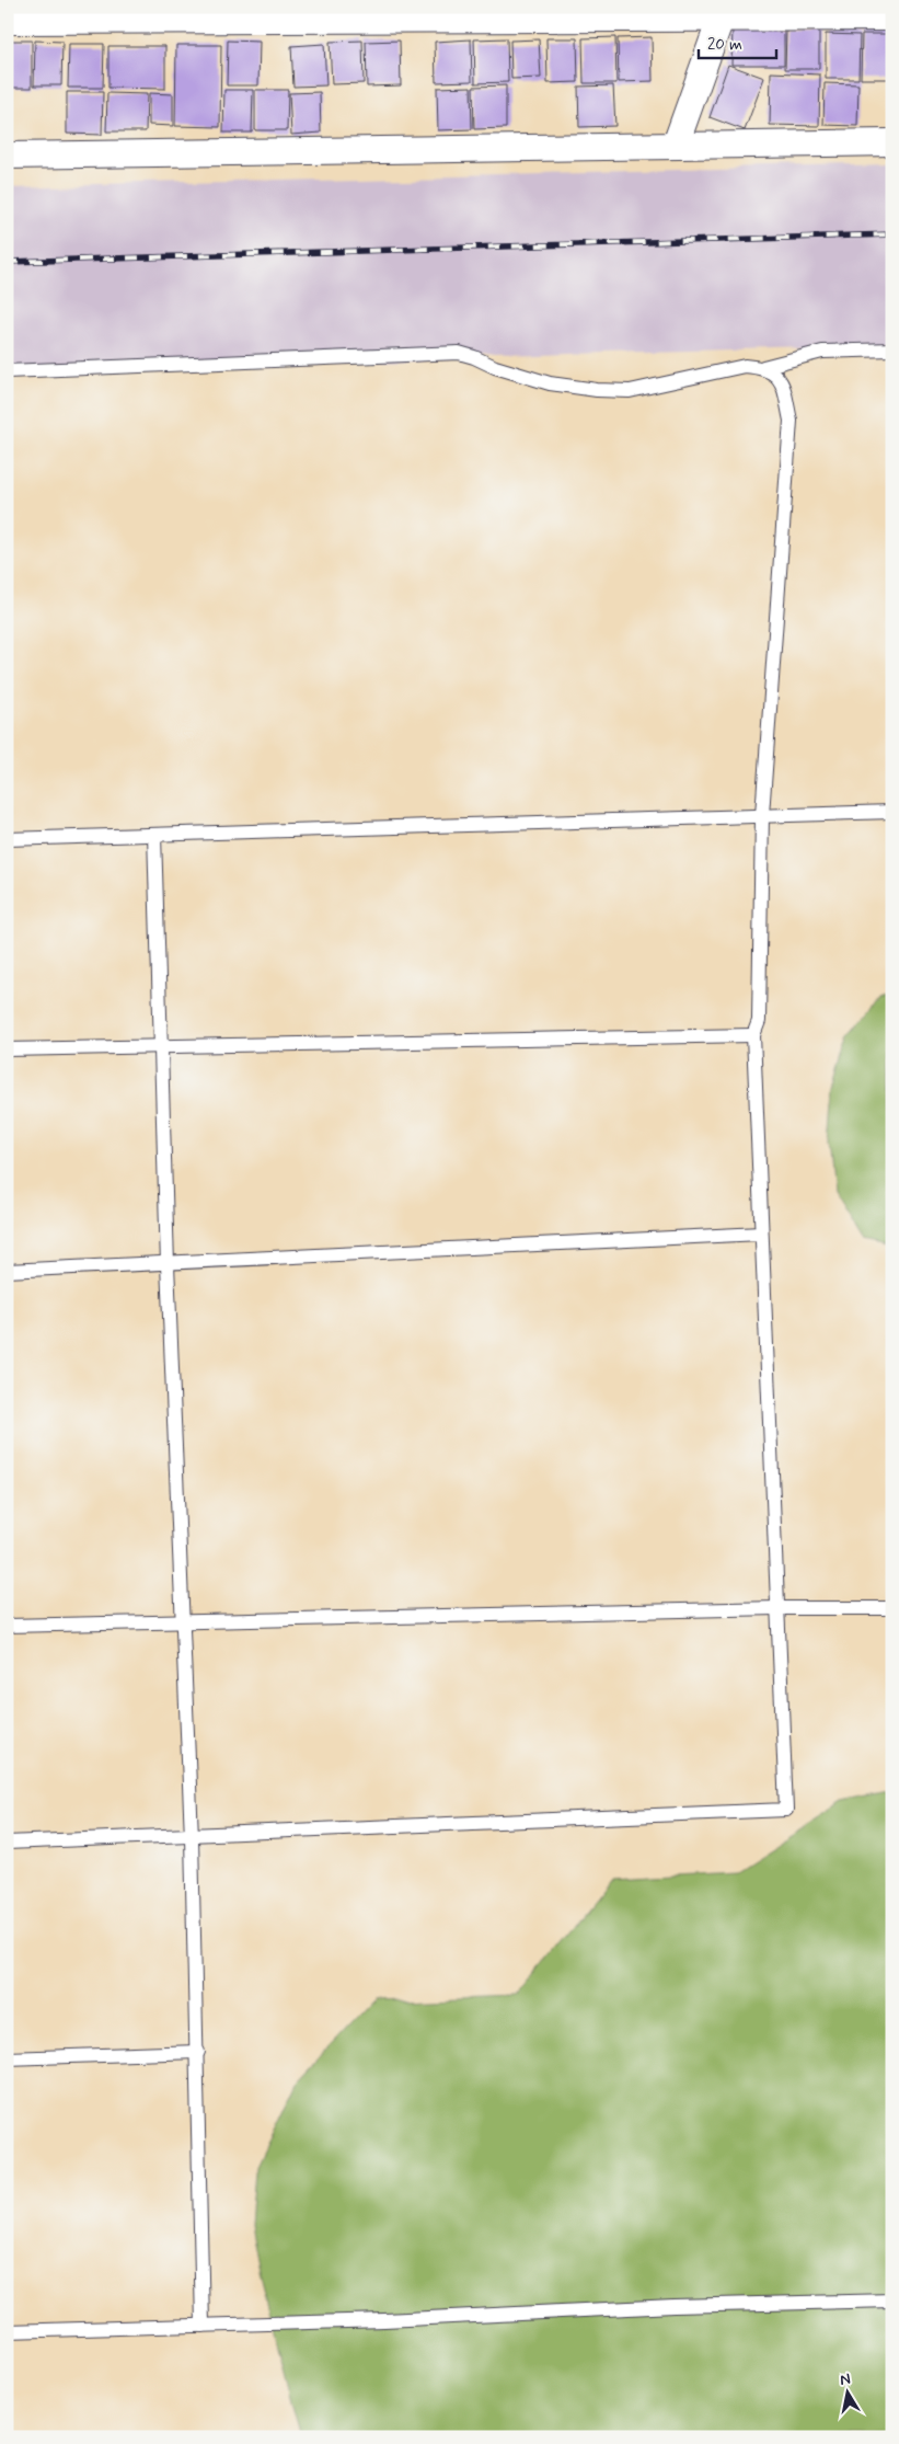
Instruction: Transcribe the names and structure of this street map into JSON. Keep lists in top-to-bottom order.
{
  "scale_bar": "20 m",
  "north": "top"
}
